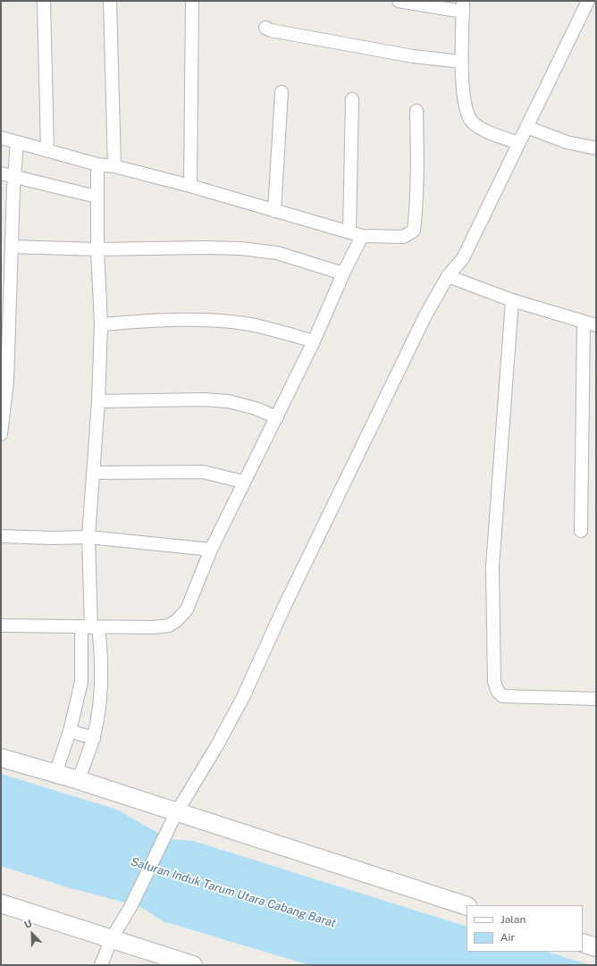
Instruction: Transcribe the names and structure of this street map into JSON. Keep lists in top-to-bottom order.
{
  "water": ["Saluran Induk Tarum Utara Cabang Barat"],
  "legend": ["Jalan", "Air"],
  "north": "top left"
}
